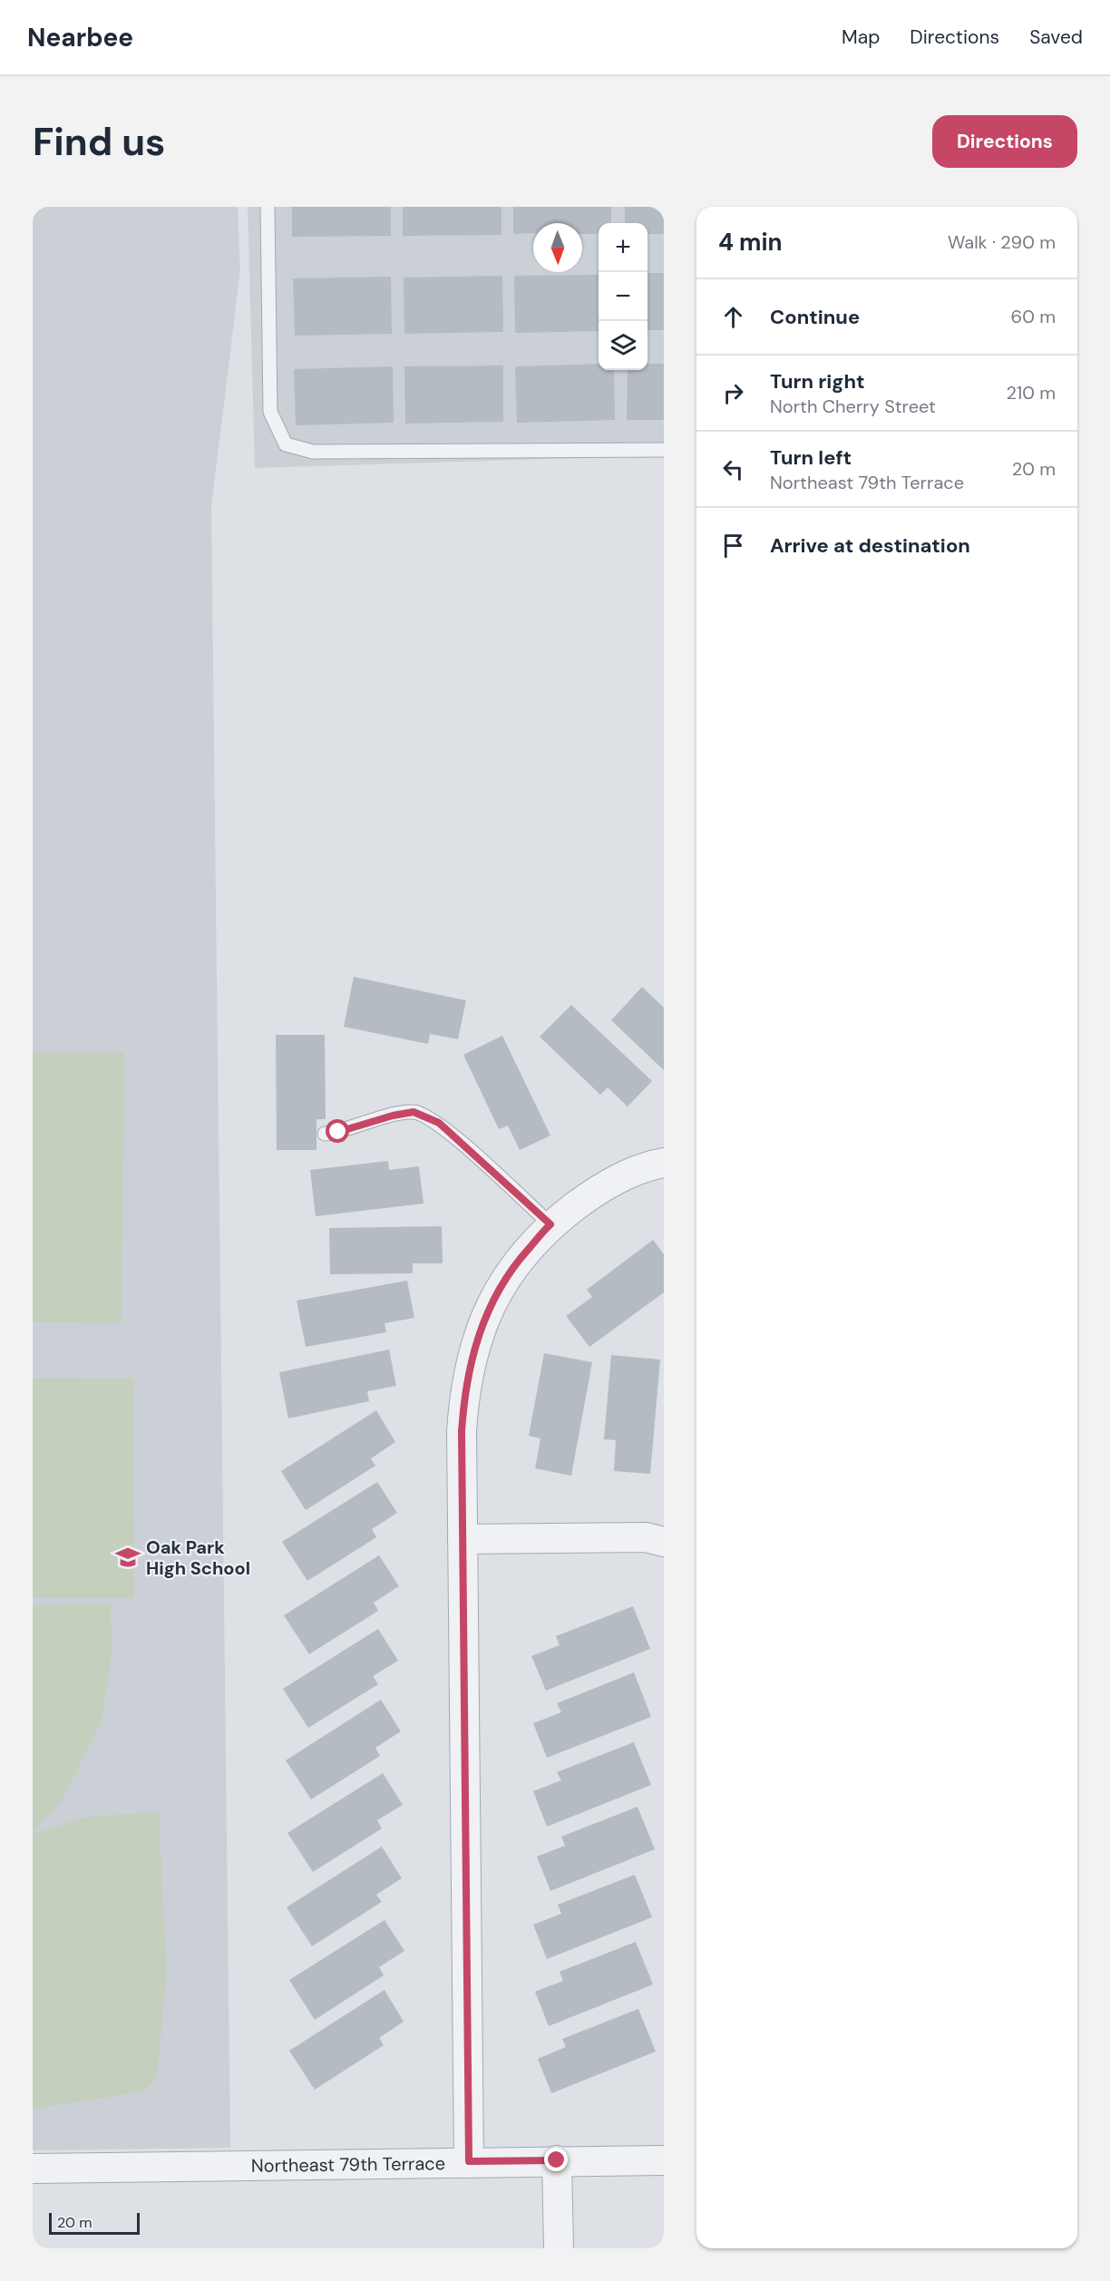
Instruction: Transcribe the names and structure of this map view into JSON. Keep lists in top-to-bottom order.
{
  "streets": {
    "street": ["Northeast 79th Terrace"]
  },
  "places": {
    "school or university": ["Oak Park High School"]
  },
  "scale_bar": "20 m",
  "north": "bottom",
  "page": {
    "header": "Nearbee",
    "nav": ["Map", "Directions", "Saved"],
    "buttons": "Directions",
    "title": "Find us",
    "heading": ["4 min", "Walk · 290 m"],
    "map_buttons": ["+", "−"],
    "list": [
      ["Continue", "60 m"],
      ["Turn right", "North Cherry Street", "210 m"],
      ["Turn left", "Northeast 79th Terrace", "20 m"],
      "Arrive at destination"
    ],
    "scale": "20 m"
  }
}
